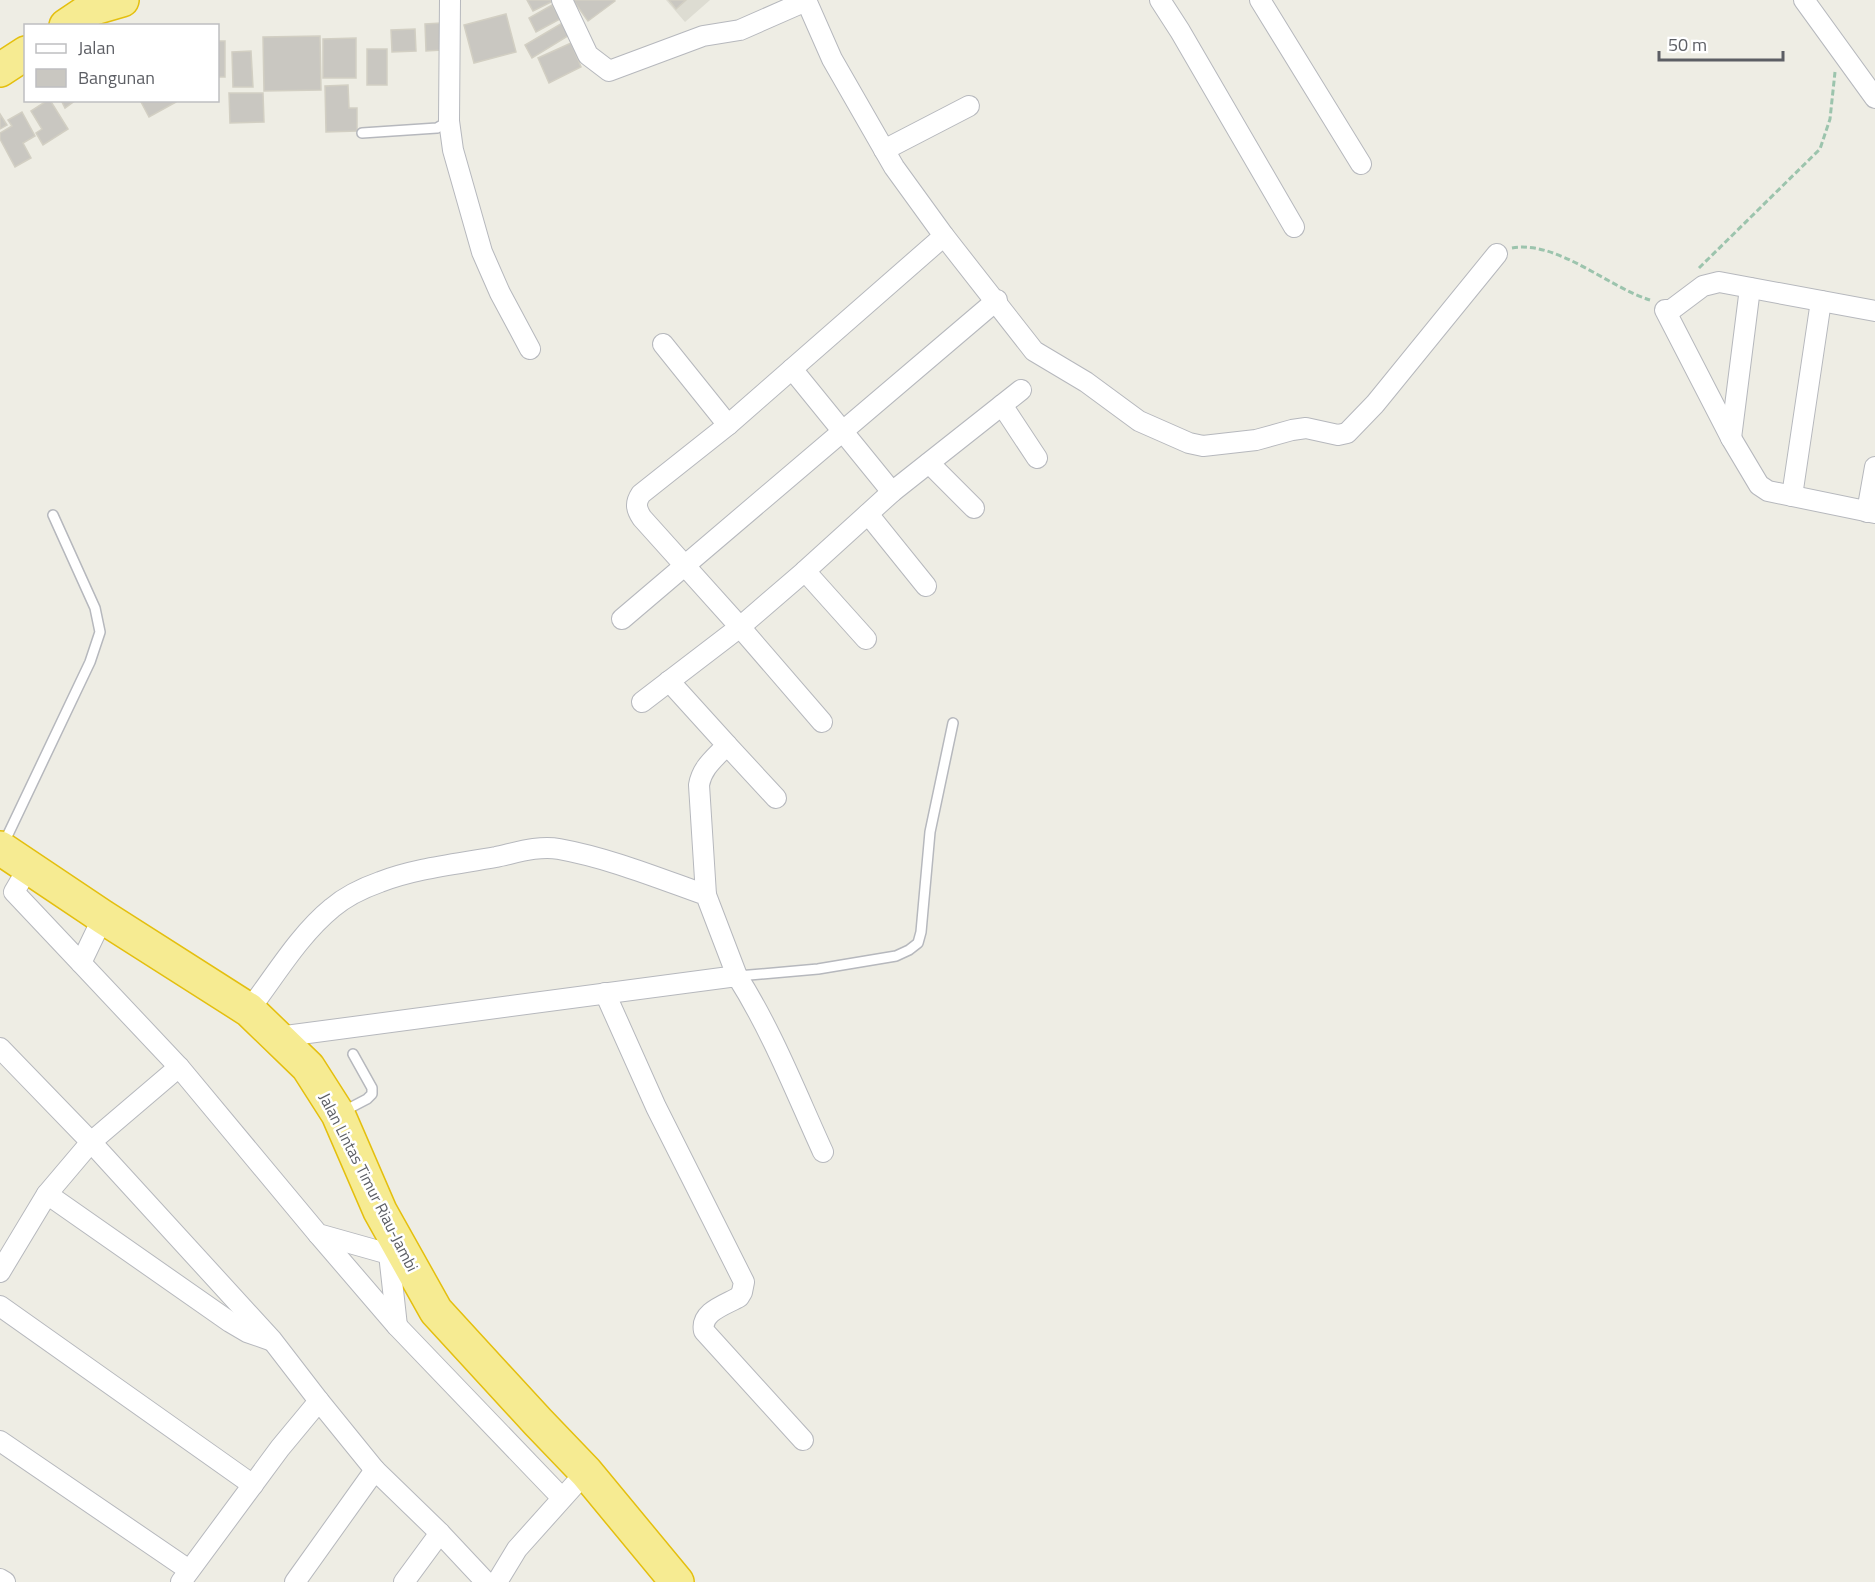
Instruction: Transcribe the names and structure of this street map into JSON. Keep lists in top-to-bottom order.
{
  "streets": {
    "highway": ["Jalan Lintas Timur Riau-Jambi"]
  },
  "legend": ["Jalan", "Bangunan"],
  "scale_bar": "50 m"
}
